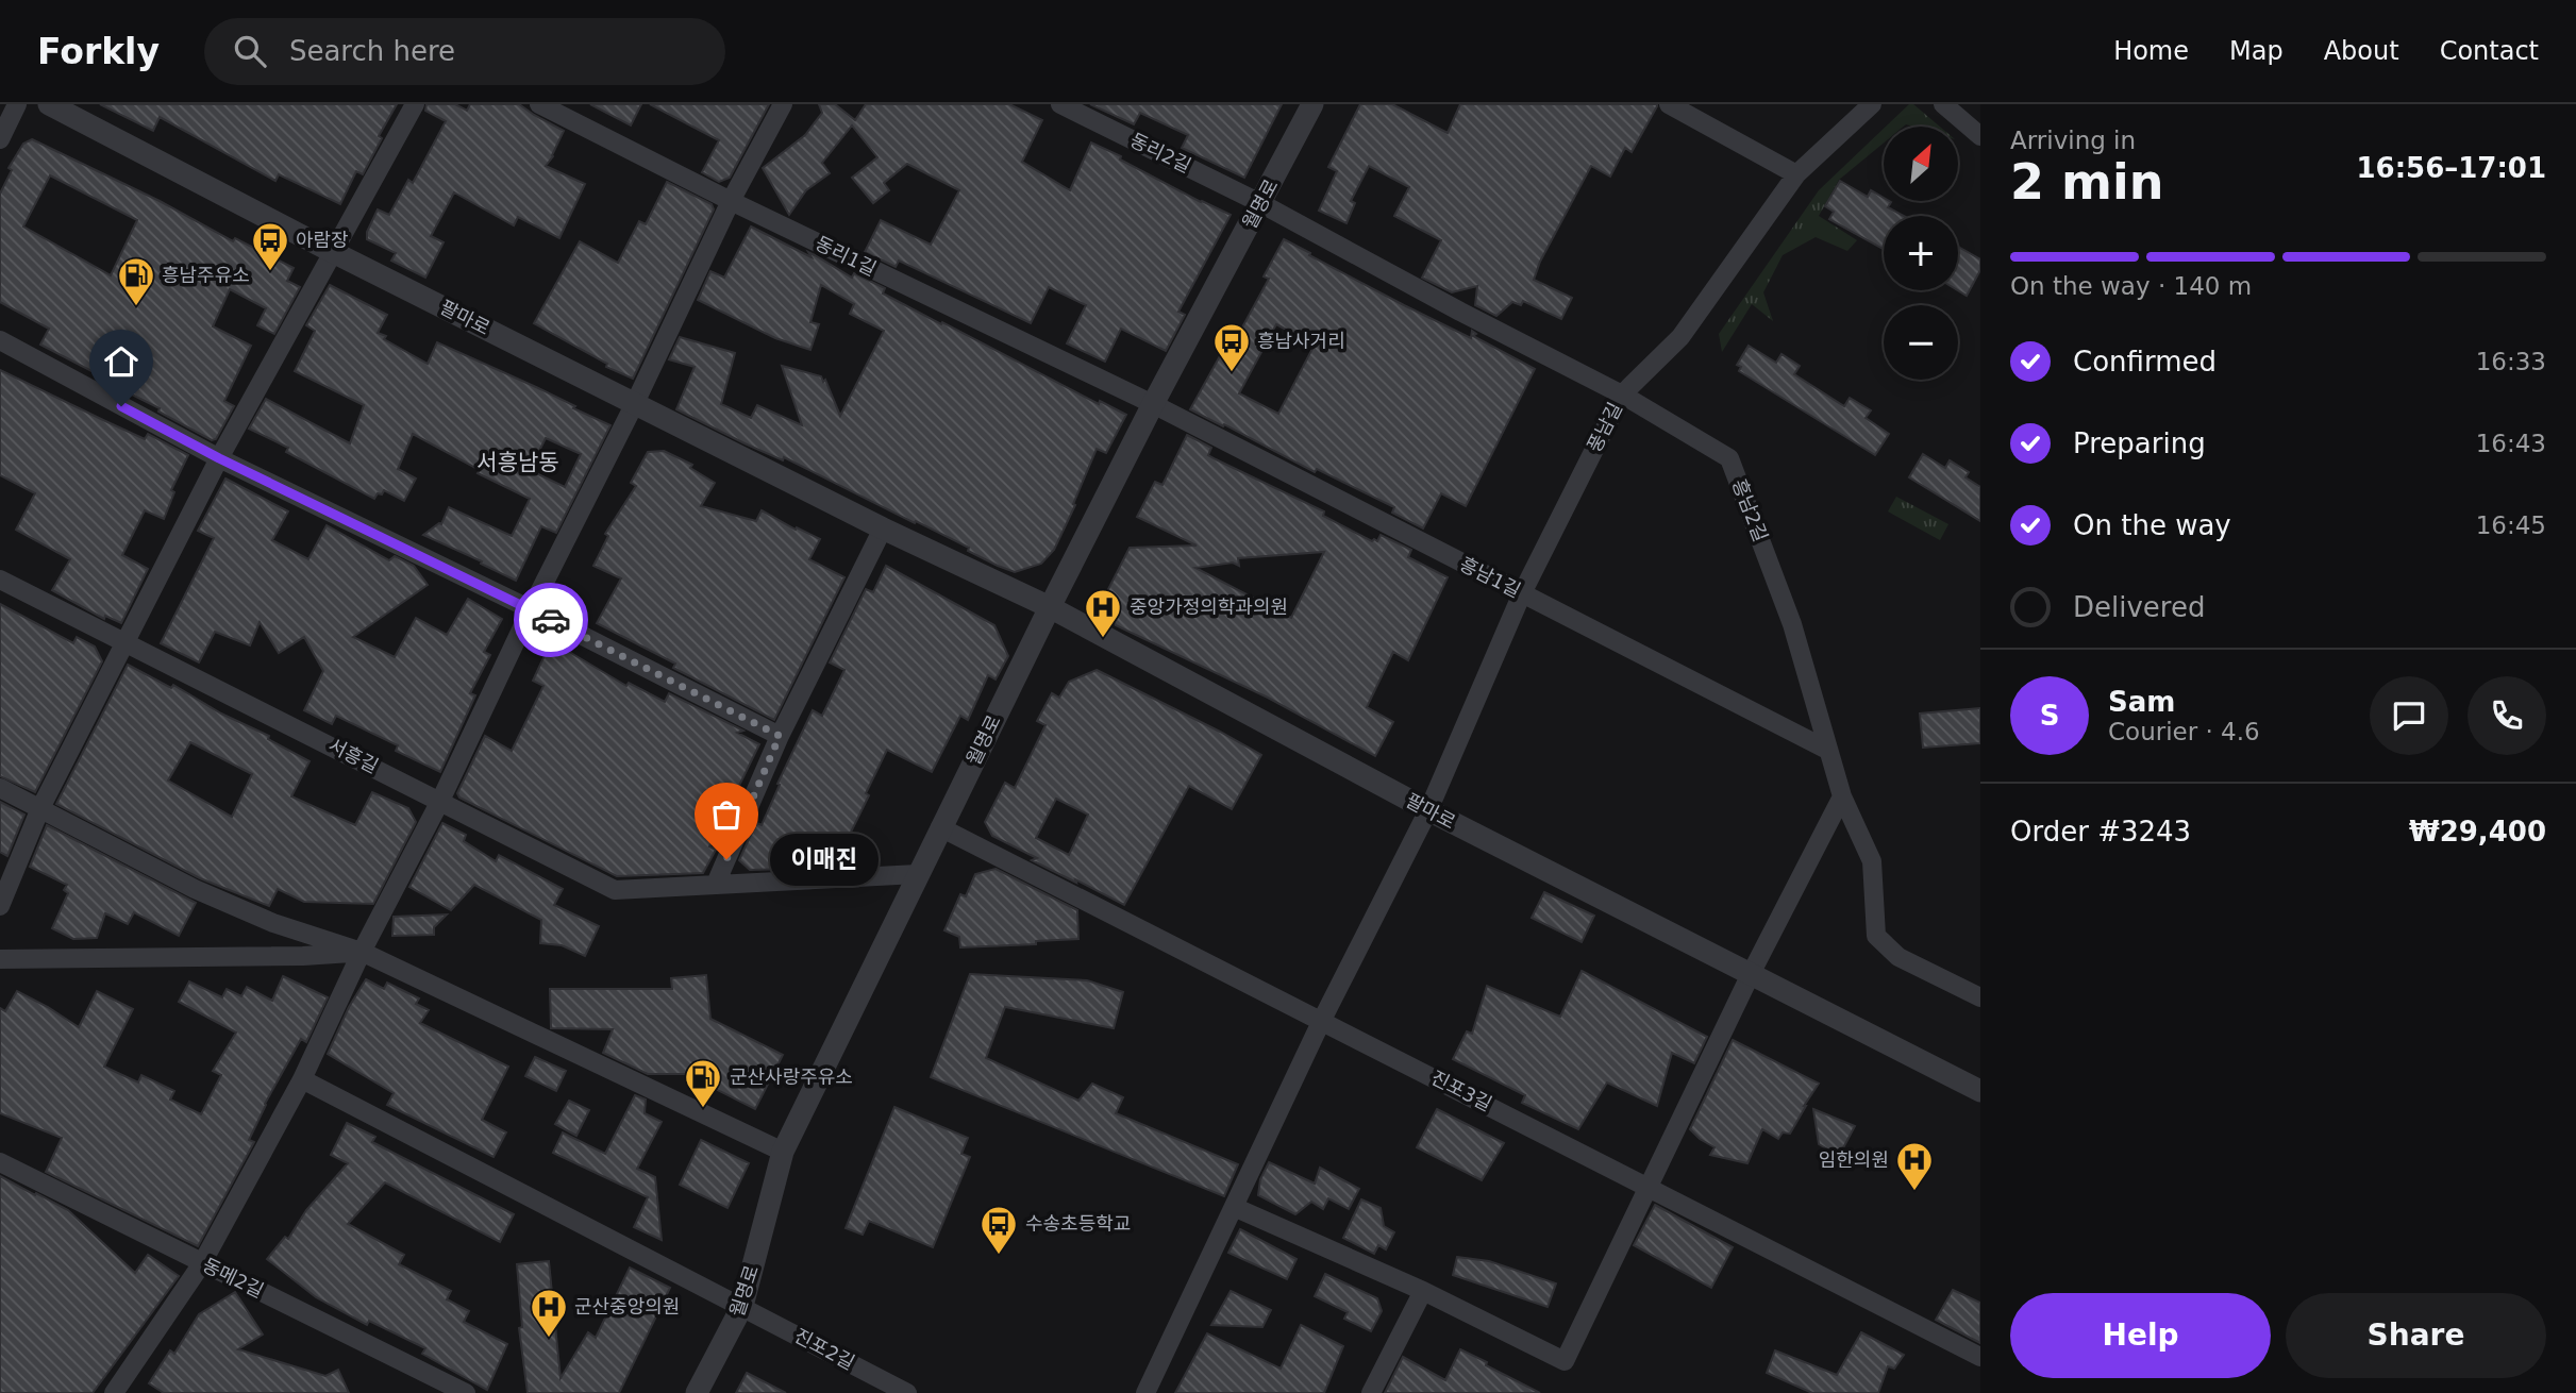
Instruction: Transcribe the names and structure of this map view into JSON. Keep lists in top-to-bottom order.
{
  "streets": {
    "street": [
      "동리2길",
      "월명로",
      "동리1길",
      "팔마로",
      "풍남길",
      "흥남2길",
      "흥남1길",
      "서흥길",
      "진포3길",
      "동메2길",
      "진포2길"
    ]
  },
  "crossings": [
    ["동리2길", "월명로"],
    ["동리2길", "흥남2길"],
    ["월명로", "동리1길"],
    ["월명로", "팔마로"],
    ["월명로", "흥남2길"],
    ["월명로", "흥남1길"],
    ["월명로", "서흥길"],
    ["월명로", "진포3길"],
    ["월명로", "진포2길"],
    ["동리1길", "흥남1길"],
    ["팔마로", "풍남길"],
    ["풍남길", "흥남2길"],
    ["풍남길", "흥남1길"],
    ["풍남길", "진포3길"],
    ["흥남2길", "흥남1길"]
  ],
  "districts": ["서흥남동"],
  "places": {
    "bus stop": ["아람장", "흥남사거리", "수송초등학교"],
    "fuel station": ["흥남주유소", "군산사랑주유소"],
    "hospital": ["중앙가정의학과의원", "임한의원", "군산중앙의원"],
    "other": ["이매진"]
  },
  "north": "top right",
  "page": {
    "header": "Forkly",
    "search": "Search here",
    "nav": [
      "Home",
      "Map",
      "About",
      "Contact"
    ],
    "heading": ["2 min", "Arriving in", "16:56–17:01"],
    "panel": [
      "Sam",
      "Courier · 4.6",
      "Order #3243",
      "₩29,400"
    ],
    "map_buttons": ["+", "−"],
    "bar": "On the way · 140 m",
    "list": [
      ["Confirmed", "16:33"],
      ["Preparing", "16:43"],
      ["On the way", "16:45"],
      "Delivered"
    ],
    "round": "S",
    "bubble": "이매진",
    "buttons": ["Help", "Share"]
  }
}
